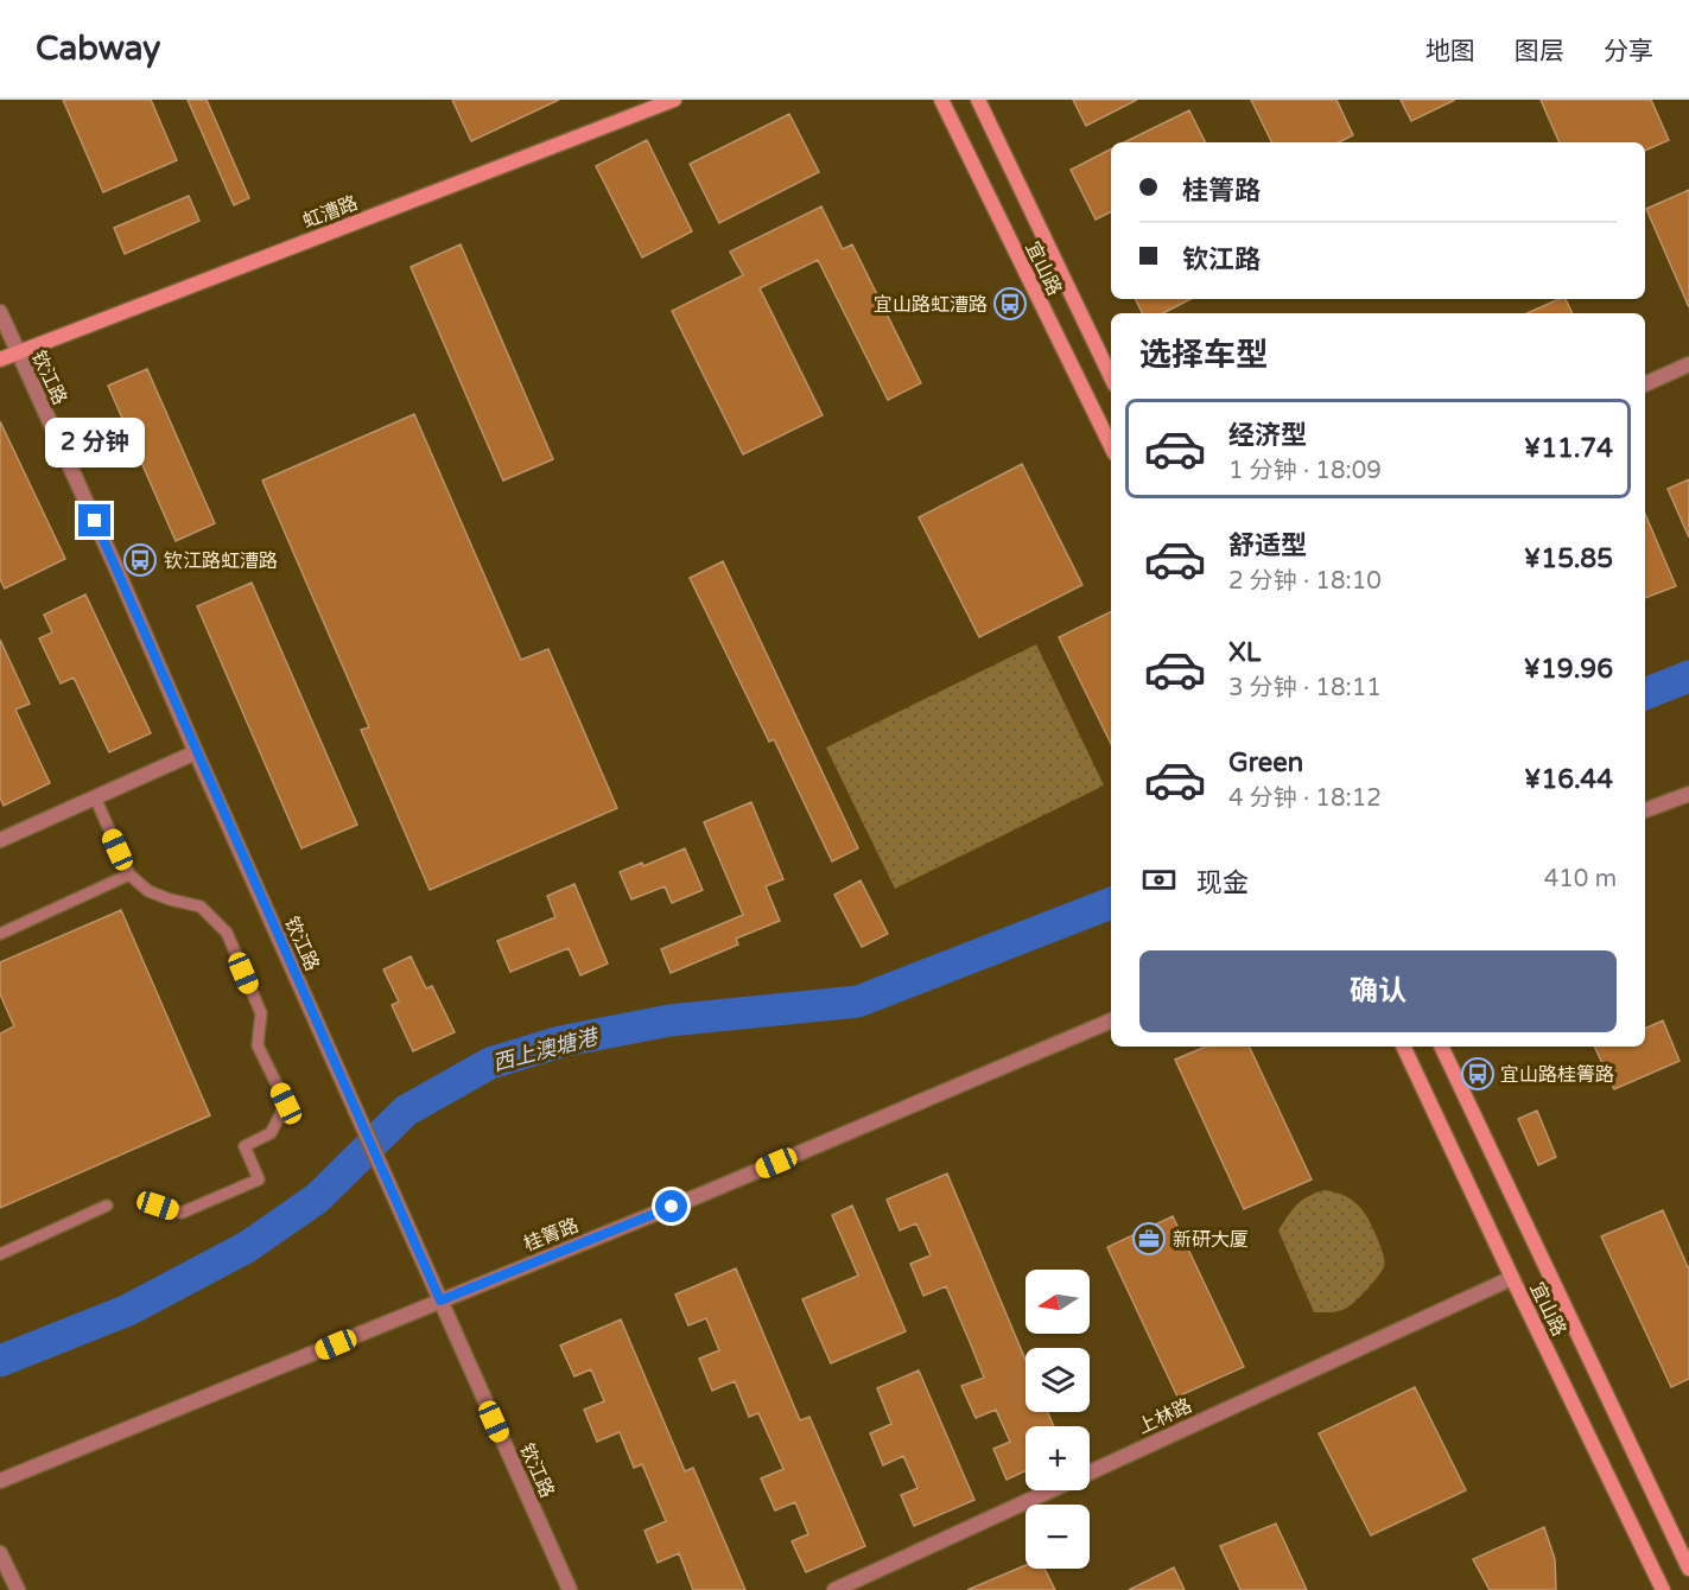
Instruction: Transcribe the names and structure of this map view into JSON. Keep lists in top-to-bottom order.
{
  "streets": {
    "main road": ["虹漕路", "宜山路"],
    "street": ["钦江路", "桂箐路", "上林路"]
  },
  "crossings": [
    ["虹漕路", "钦江路"],
    ["宜山路", "上林路"],
    ["钦江路", "桂箐路"]
  ],
  "water": ["西上澳塘港"],
  "places": {
    "bus stop": ["宜山路虹漕路", "钦江路虹漕路", "宜山路桂箐路"],
    "office": ["新研大厦"]
  },
  "north": "left",
  "page": {
    "header": "Cabway",
    "nav": ["地图", "图层", "分享"],
    "banner": ["桂箐路", "钦江路"],
    "heading": "选择车型",
    "list": [
      {
        "name": "经济型",
        "note": "1 分钟 · 18:09",
        "value": "¥11.74"
      },
      {
        "name": "舒适型",
        "note": "2 分钟 · 18:10",
        "value": "¥15.85"
      },
      {
        "name": "XL",
        "note": "3 分钟 · 18:11",
        "value": "¥19.96"
      },
      {
        "name": "Green",
        "note": "4 分钟 · 18:12",
        "value": "¥16.44"
      }
    ],
    "bubble": "2 分钟",
    "pay": ["现金", "410 m"],
    "buttons": "确认",
    "map_buttons": ["+", "−"]
  }
}
